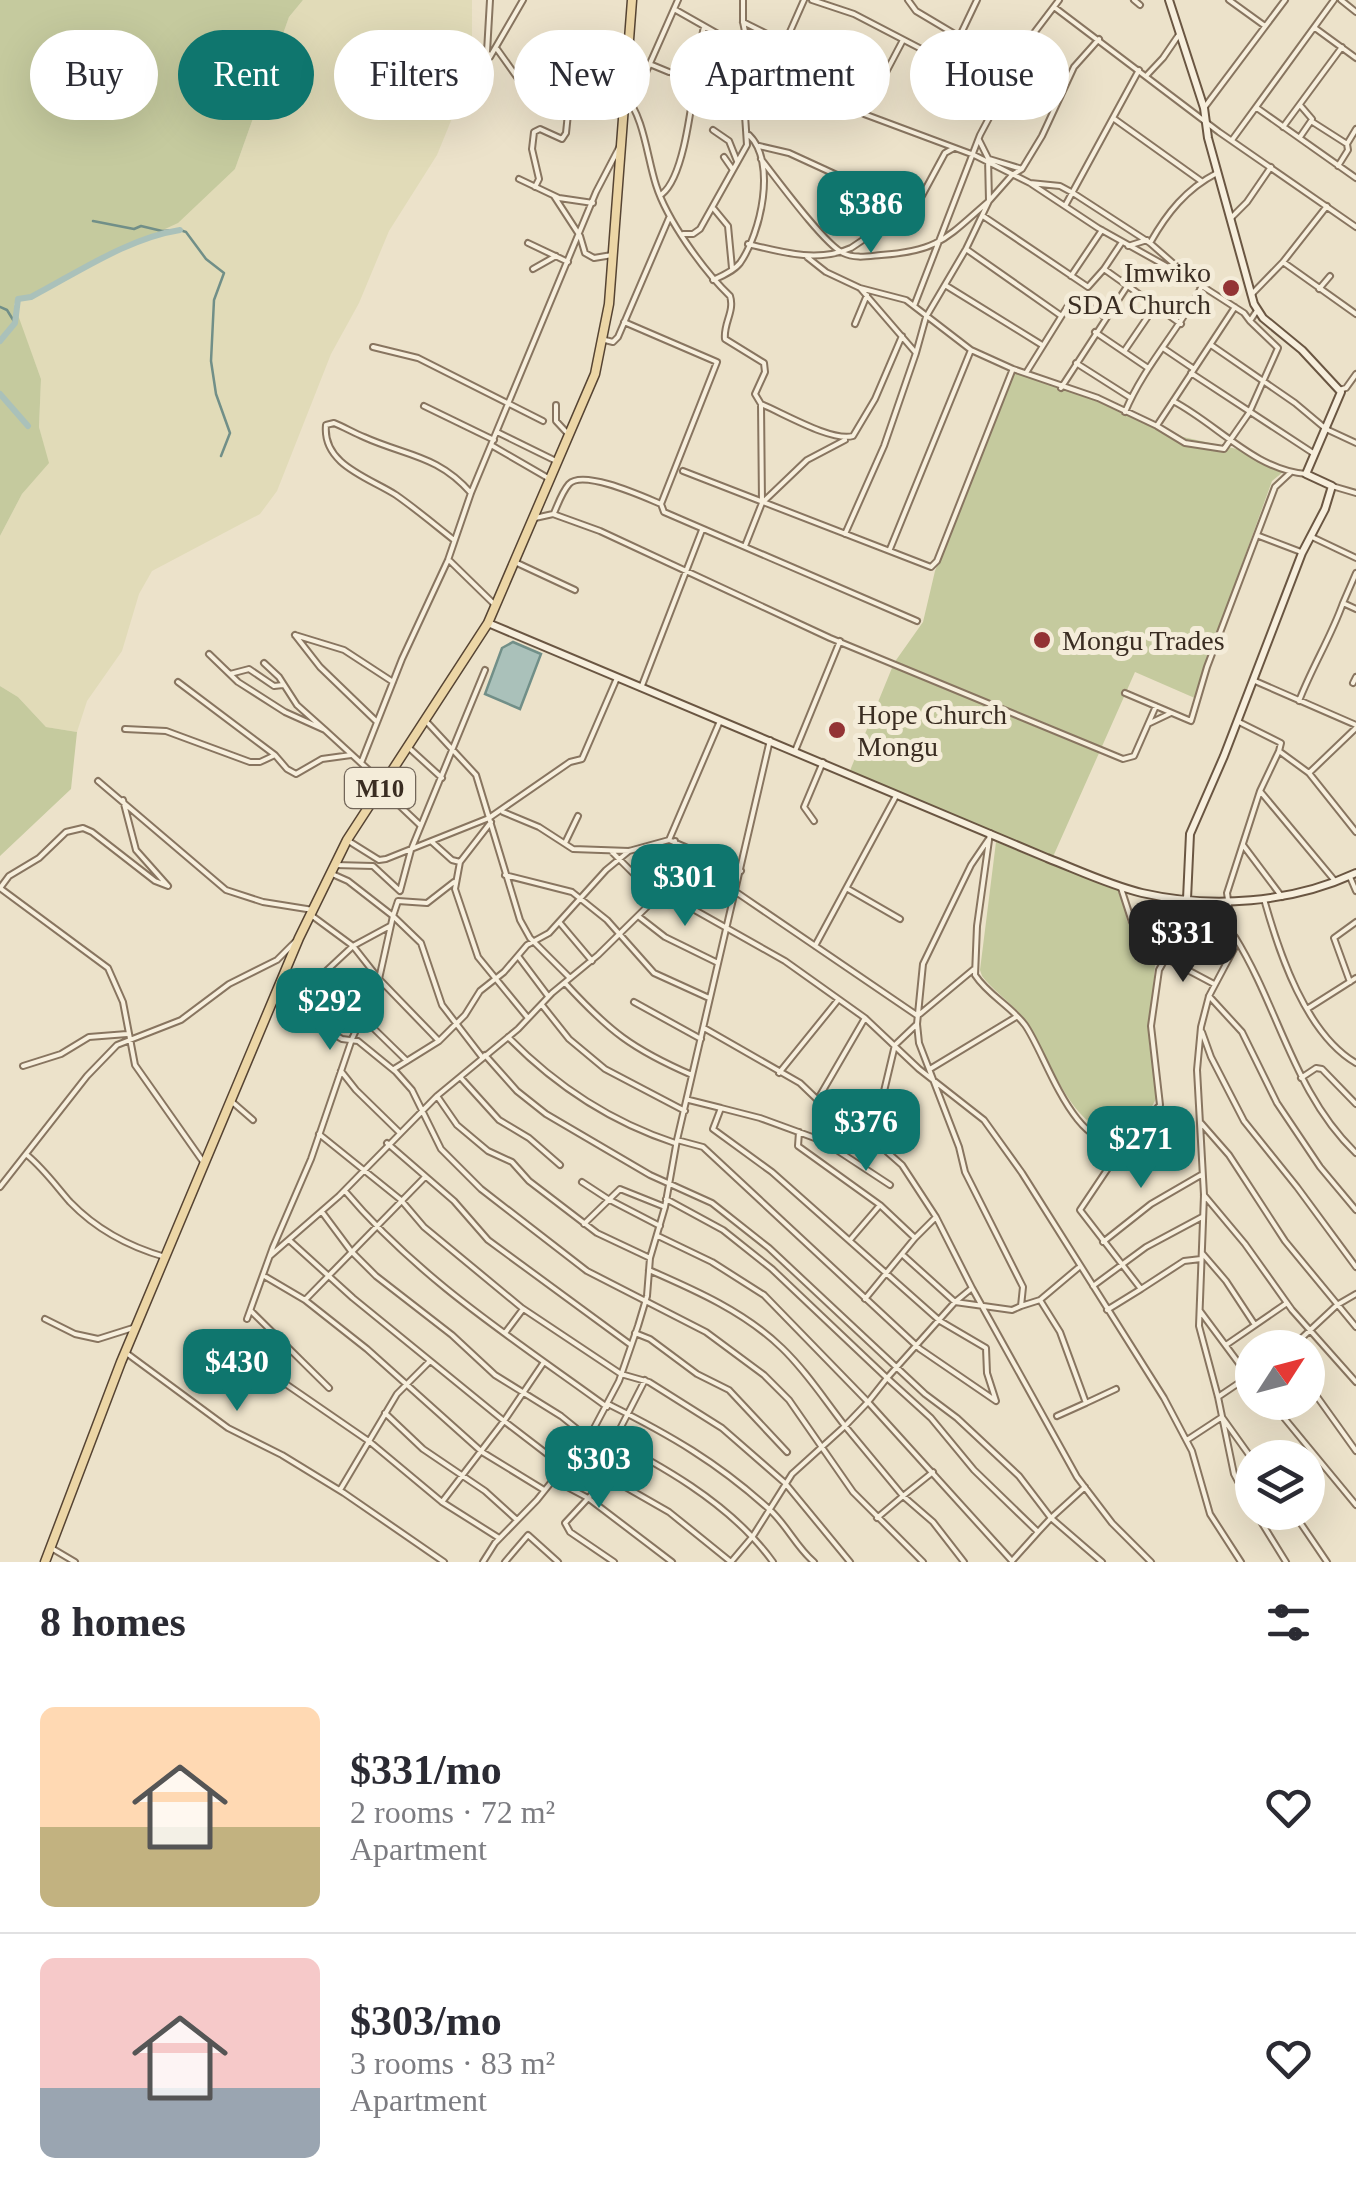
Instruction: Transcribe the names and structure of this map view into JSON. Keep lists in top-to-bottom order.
{
  "streets": {
    "main road": ["M10"]
  },
  "places": ["Imwiko SDA Church", "Mongu Trades", "Hope Church Mongu"],
  "north": "top right",
  "page": {
    "chip": [
      "Buy",
      "Rent",
      "Filters",
      "New",
      "Apartment",
      "House"
    ],
    "price": [
      "$386",
      "$301",
      "$331",
      "$292",
      "$376",
      "$271",
      "$430",
      "$303"
    ],
    "heading": "8 homes",
    "list": [
      {
        "name": "$331/mo",
        "note": "2 rooms · 72 m² · Apartment"
      },
      {
        "name": "$303/mo",
        "note": "3 rooms · 83 m² · Apartment"
      }
    ]
  }
}
